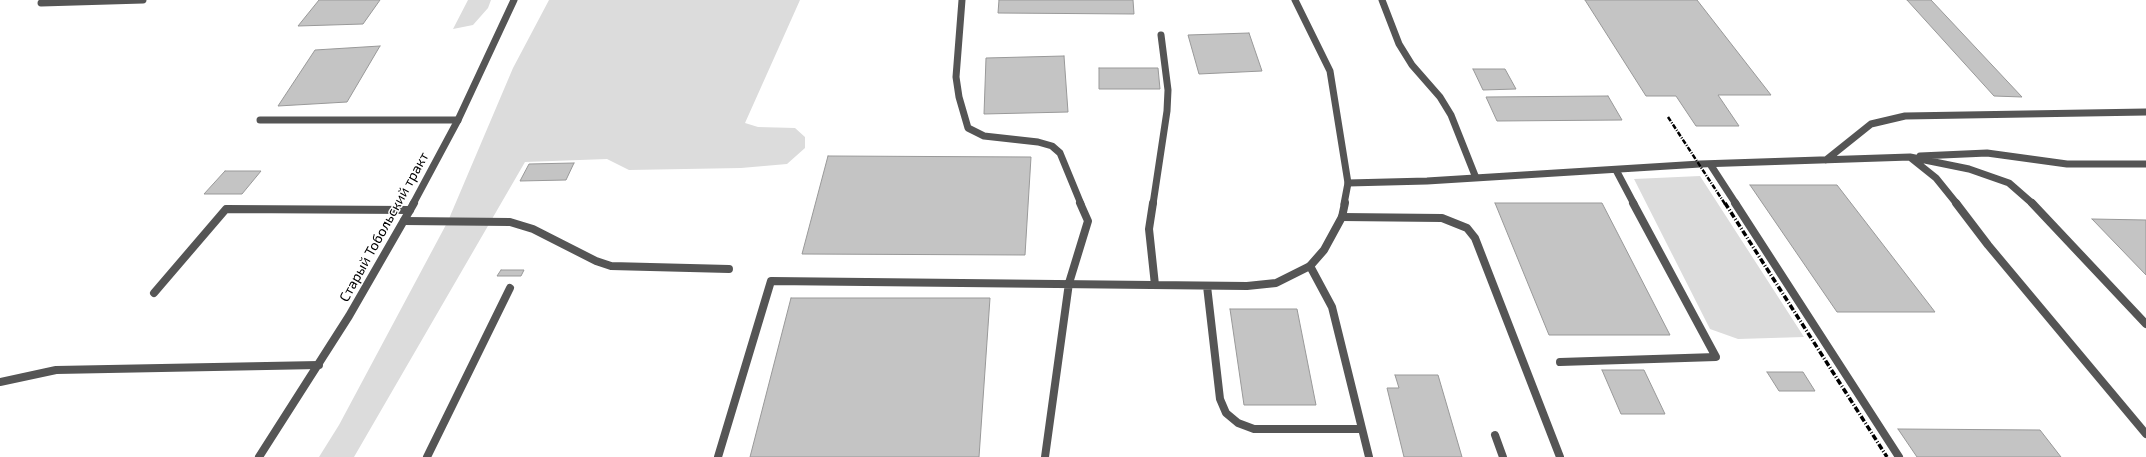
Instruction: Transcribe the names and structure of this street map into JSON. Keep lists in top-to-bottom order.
{
  "streets": {
    "street": ["Старый Тобольский тракт"]
  }
}
